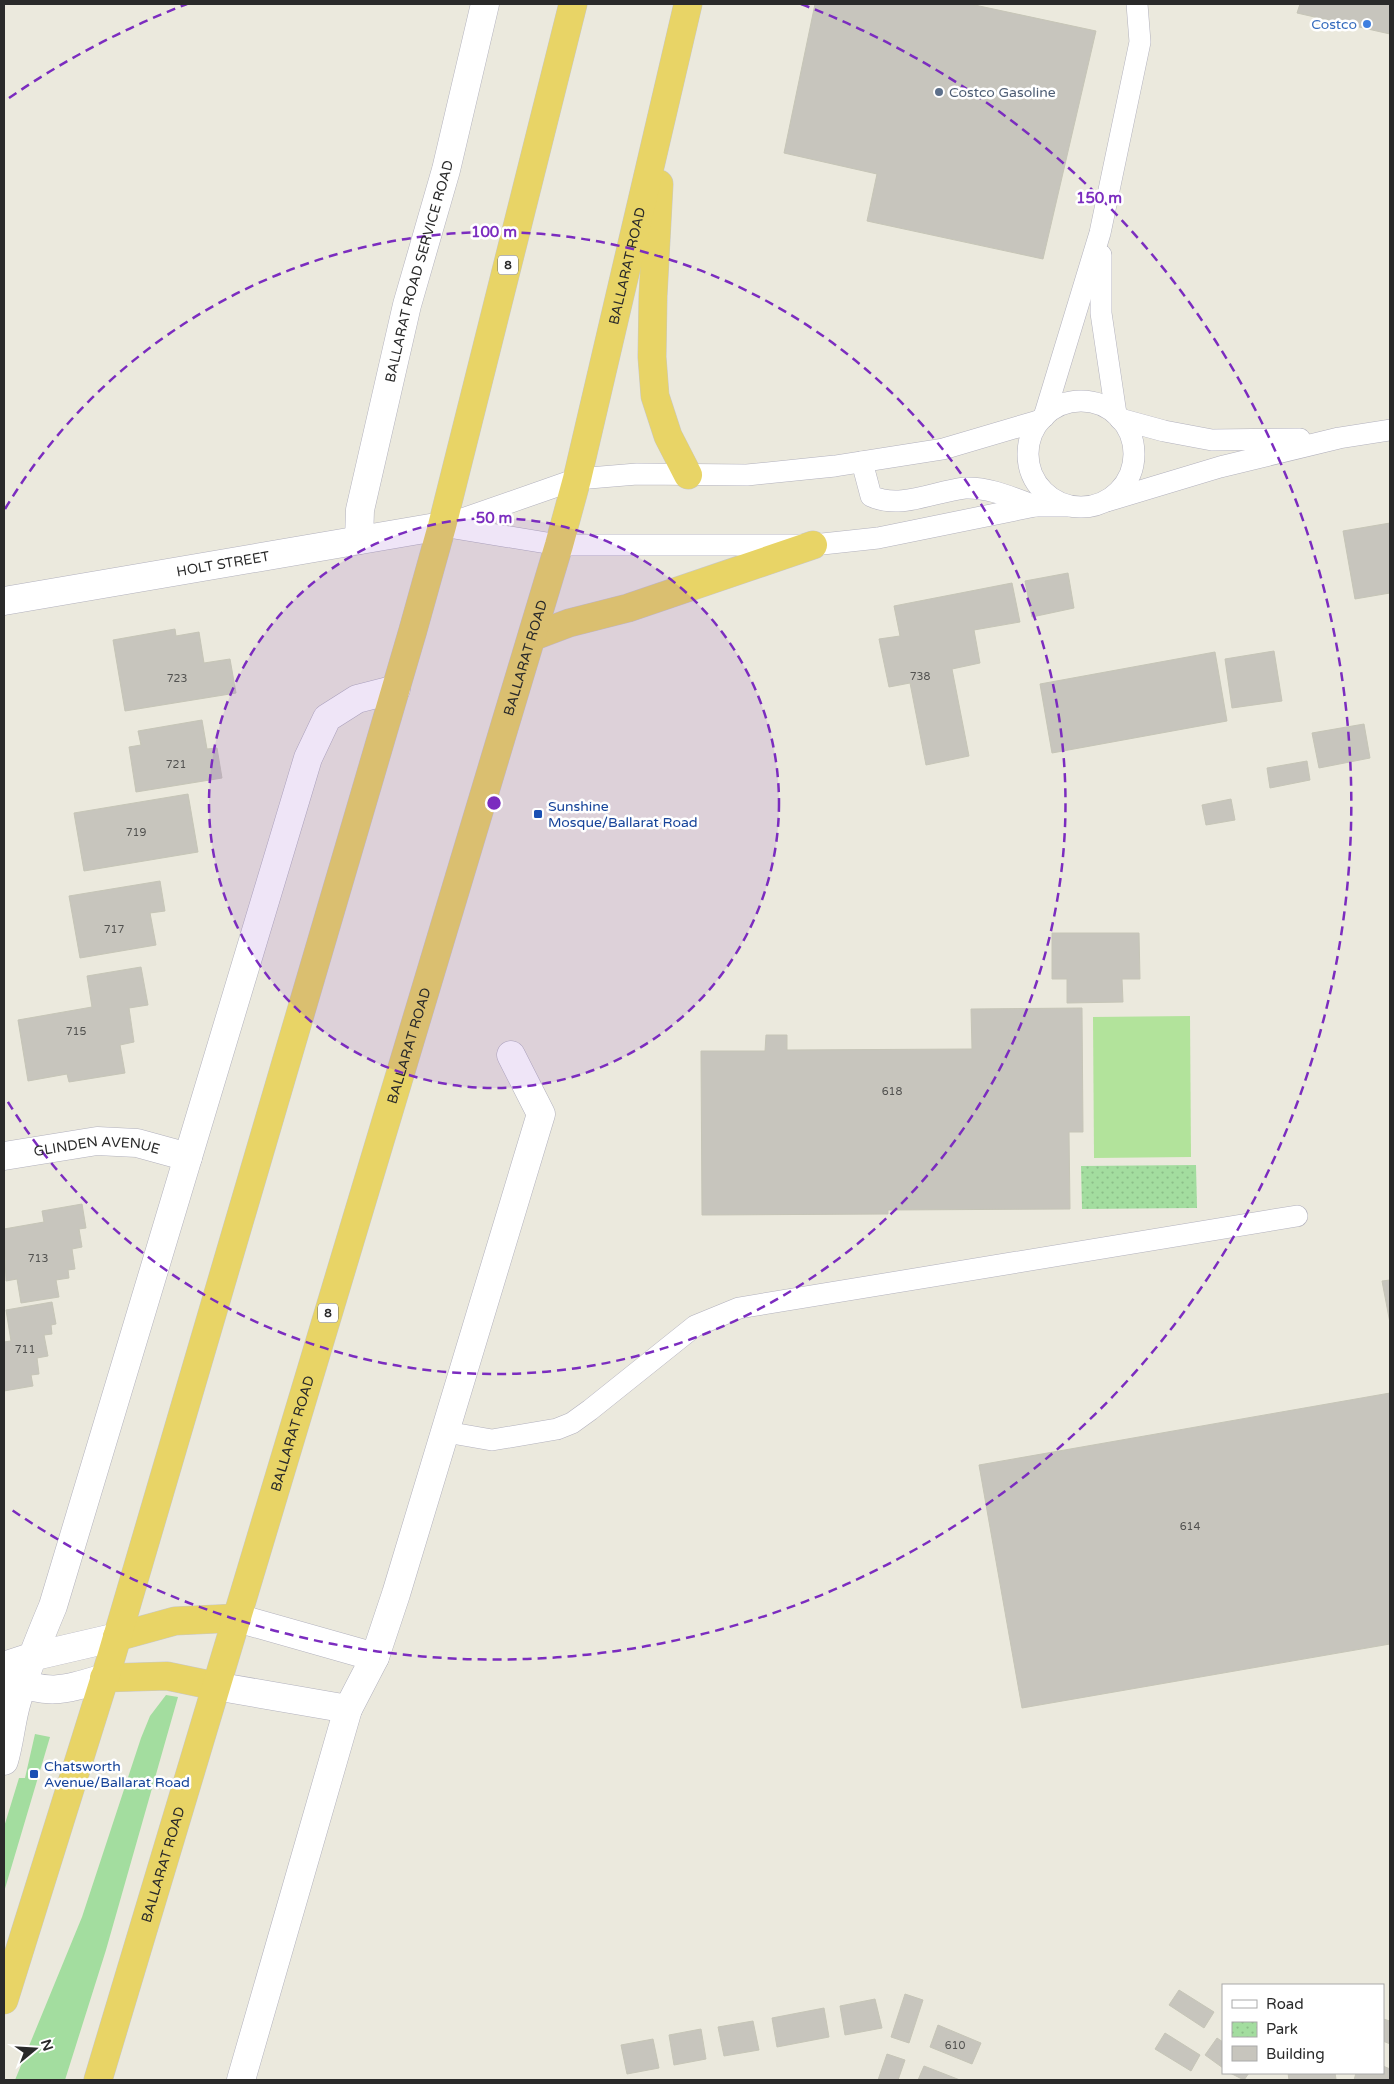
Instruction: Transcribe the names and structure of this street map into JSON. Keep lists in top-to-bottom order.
{
  "streets": {
    "highway": ["8", "BALLARAT ROAD"],
    "street": ["BALLARAT ROAD SERVICE ROAD", "HOLT STREET", "GLINDEN AVENUE"]
  },
  "crossings": [
    ["8", "HOLT STREET"],
    ["BALLARAT ROAD SERVICE ROAD", "HOLT STREET"]
  ],
  "places": {
    "other": ["Costco", "Costco Gasoline"],
    "transit": ["Sunshine Mosque/Ballarat Road", "Chatsworth Avenue/Ballarat Road"]
  },
  "house_numbers": [
    "738",
    "723",
    "721",
    "719",
    "717",
    "715",
    "618",
    "713",
    "711",
    "614",
    "610"
  ],
  "legend": ["Road", "Park", "Building"],
  "north": "right",
  "rings": ["150 m", "100 m", "50 m"]
}
